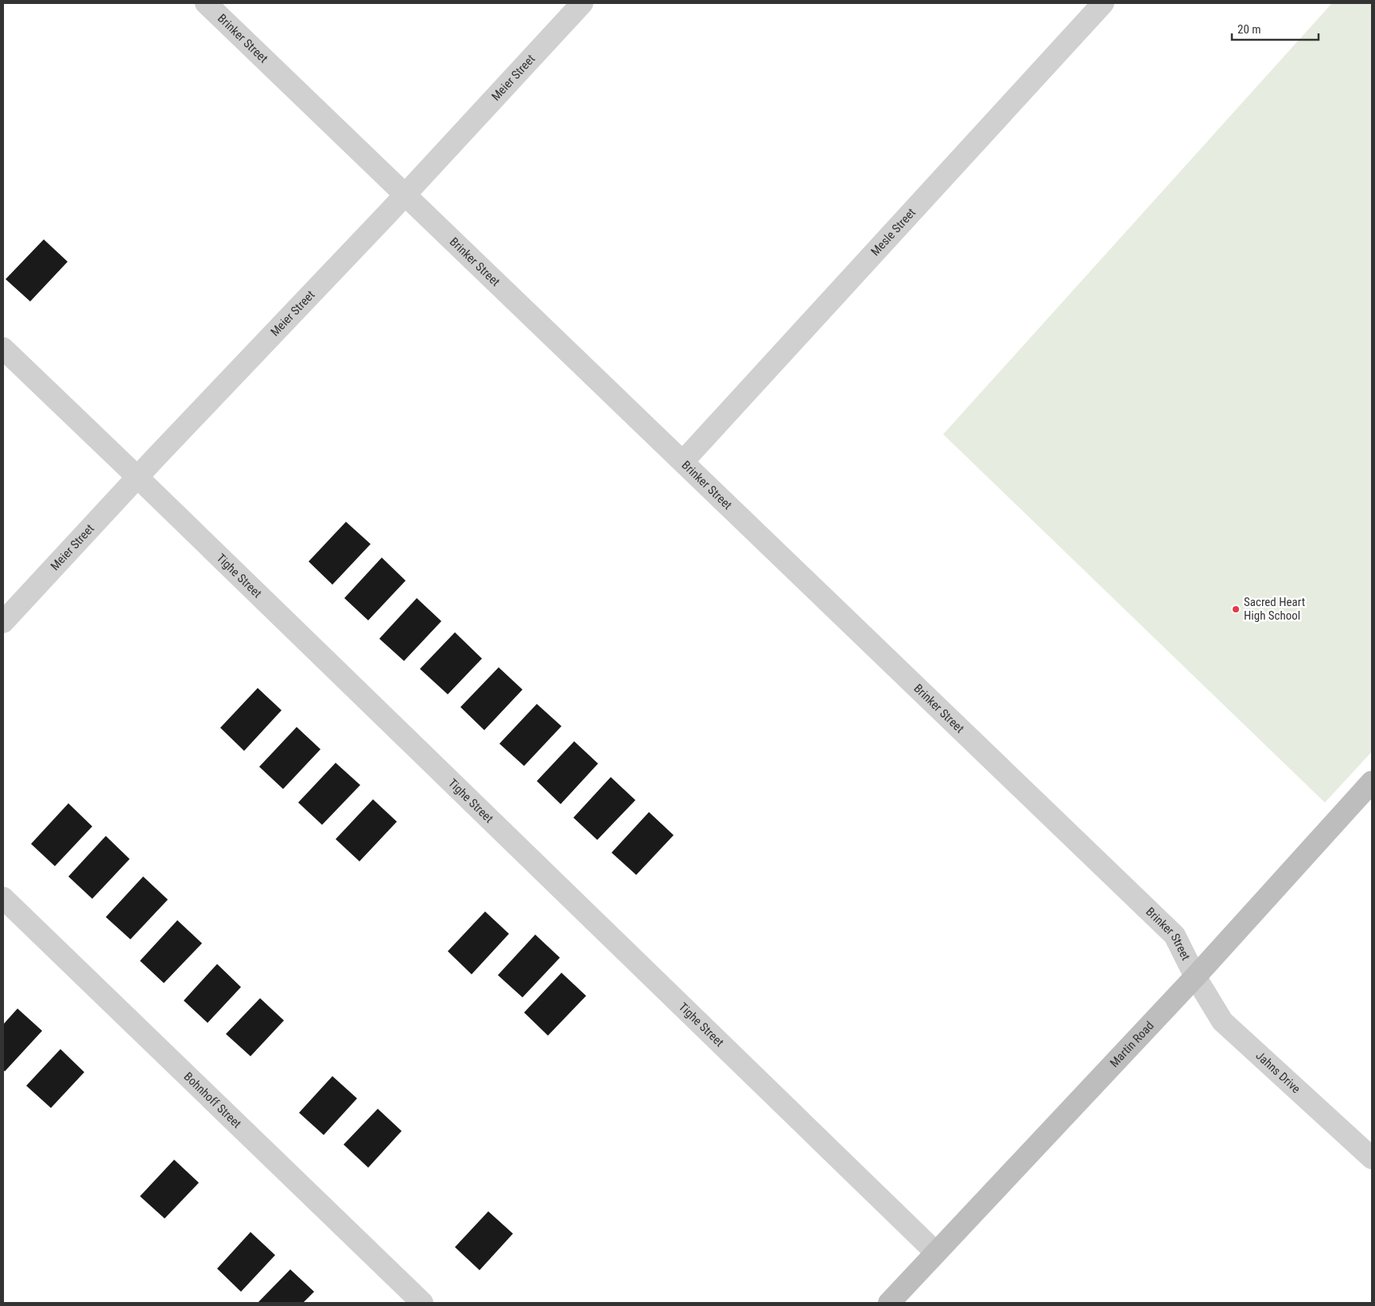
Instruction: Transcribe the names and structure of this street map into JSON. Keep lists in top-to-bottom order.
{
  "streets": {
    "street": [
      "Brinker Street",
      "Meier Street",
      "Mesle Street",
      "Tighe Street",
      "Martin Road",
      "Jahns Drive",
      "Bohnhoff Street"
    ]
  },
  "crossings": [
    ["Brinker Street", "Meier Street"],
    ["Brinker Street", "Mesle Street"],
    ["Brinker Street", "Martin Road"],
    ["Brinker Street", "Jahns Drive"],
    ["Meier Street", "Tighe Street"],
    ["Tighe Street", "Martin Road"],
    ["Martin Road", "Jahns Drive"]
  ],
  "places": ["Sacred Heart High School"],
  "scale_bar": "20 m"
}
